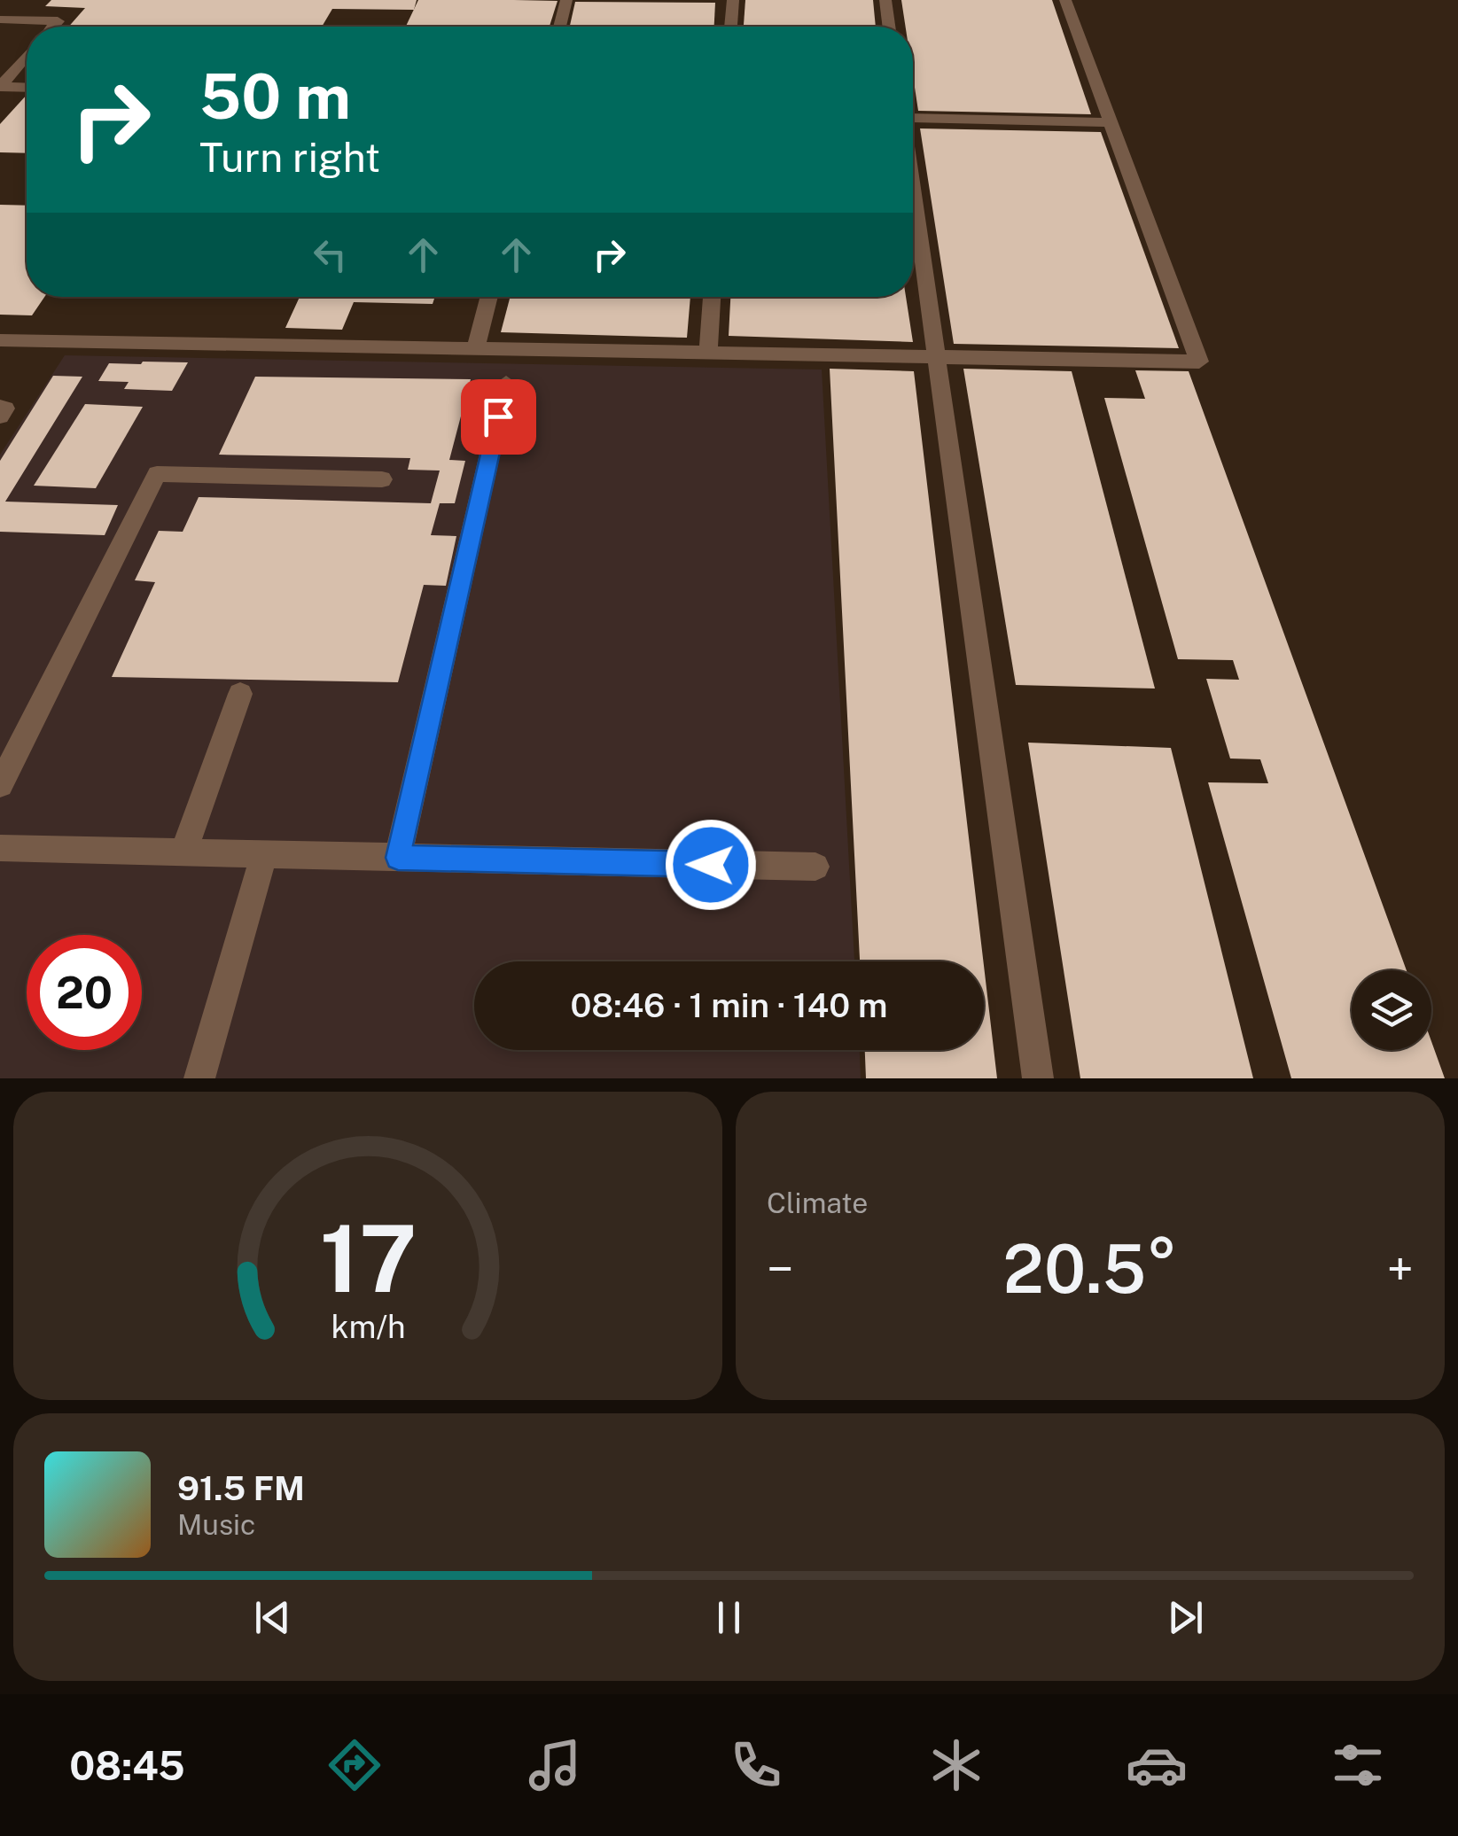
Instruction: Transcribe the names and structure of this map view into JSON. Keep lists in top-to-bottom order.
{
  "page": {
    "turn": ["50 m", "Turn right"],
    "limit": "20",
    "trip": "08:46 · 1 min · 140 m",
    "tile": "Climate",
    "heat": ["−", "20.5°", "+"],
    "song": ["91.5 FM", "Music"],
    "tabs": "08:45",
    "gauge": ["17", "km/h"]
  }
}
